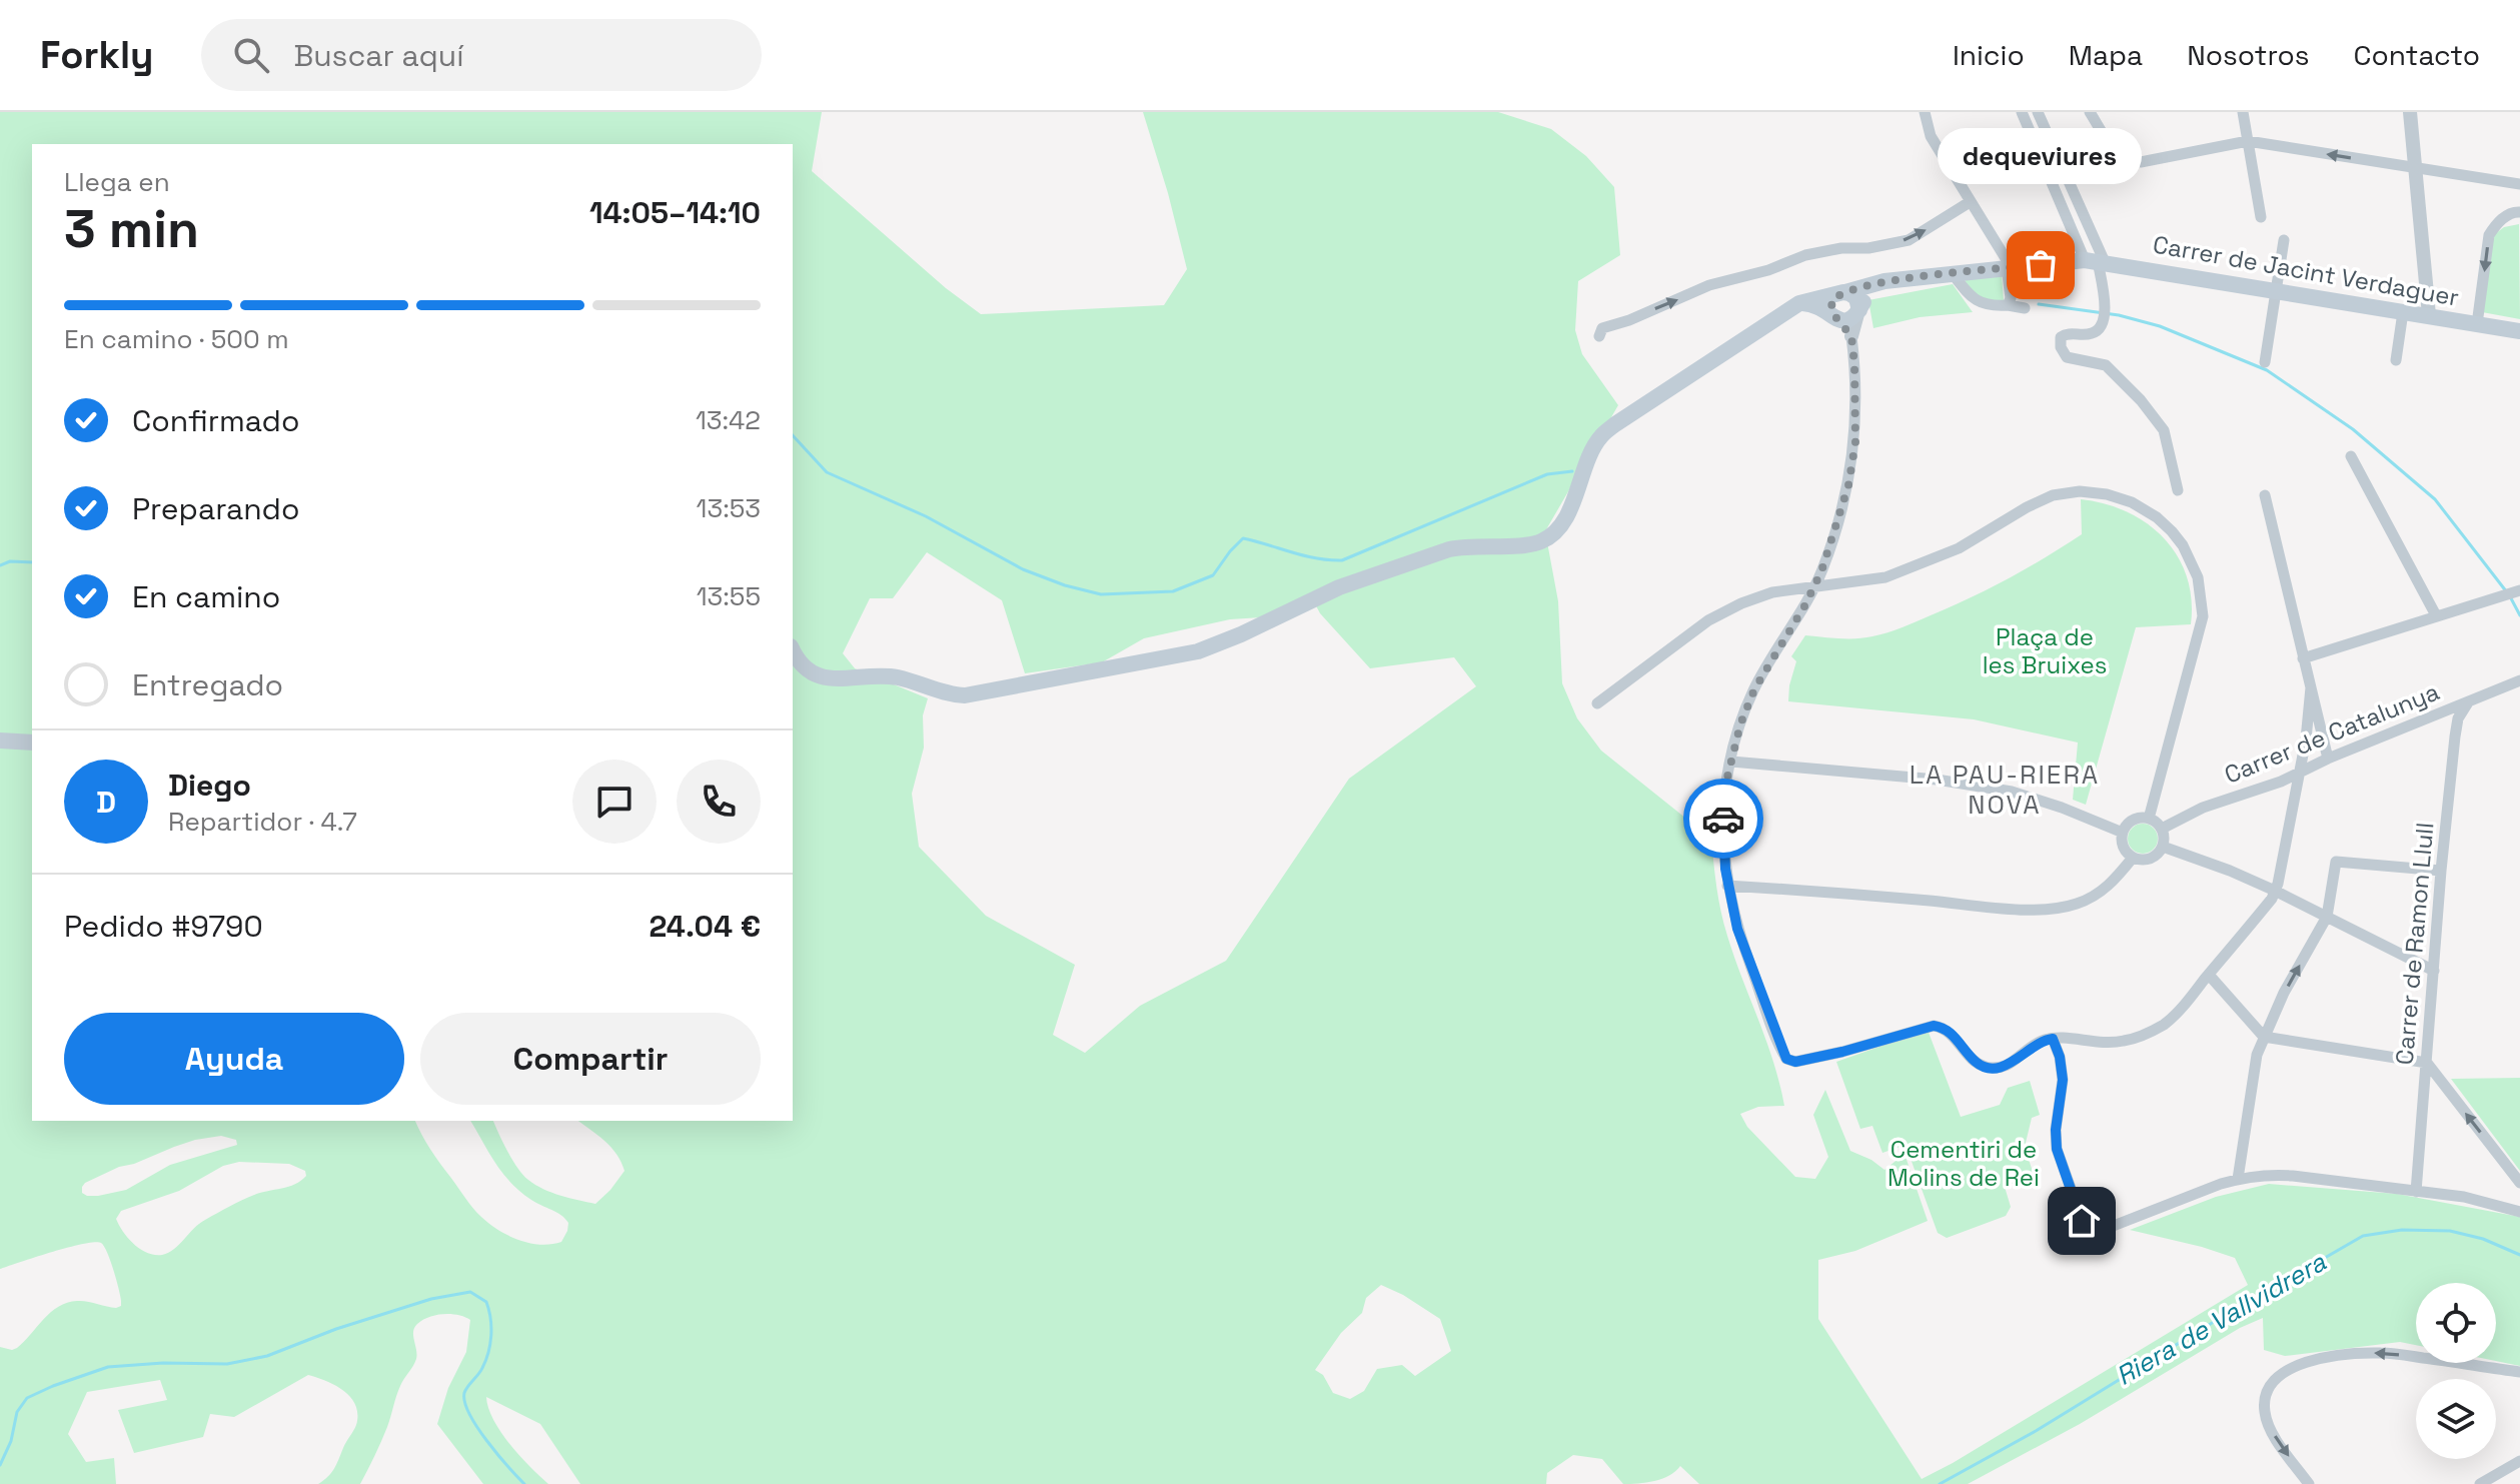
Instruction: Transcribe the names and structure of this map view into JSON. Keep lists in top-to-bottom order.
{
  "streets": {
    "main road": ["Carrer de Jacint Verdaguer"],
    "street": ["Carrer de Catalunya", "Carrer de Ramon Llull"]
  },
  "crossings": [
    ["Carrer de Catalunya", "Carrer de Ramon Llull"]
  ],
  "districts": ["LA PAU-RIERA NOVA"],
  "water": ["Riera de Vallvidrera"],
  "parks": ["Plaça de les Bruixes", "Cementiri de Molins de Rei"],
  "places": ["dequeviures"],
  "page": {
    "header": "Forkly",
    "search": "Buscar aquí",
    "nav": [
      "Inicio",
      "Mapa",
      "Nosotros",
      "Contacto"
    ],
    "bubble": "dequeviures",
    "heading": ["3 min", "Llega en", "14:05–14:10"],
    "panel": [
      "Diego",
      "Repartidor · 4.7",
      "Pedido #9790",
      "24.04 €"
    ],
    "bar": "En camino · 500 m",
    "list": [
      ["Confirmado", "13:42"],
      ["Preparando", "13:53"],
      ["En camino", "13:55"],
      "Entregado"
    ],
    "round": "D",
    "buttons": ["Ayuda", "Compartir"]
  }
}
